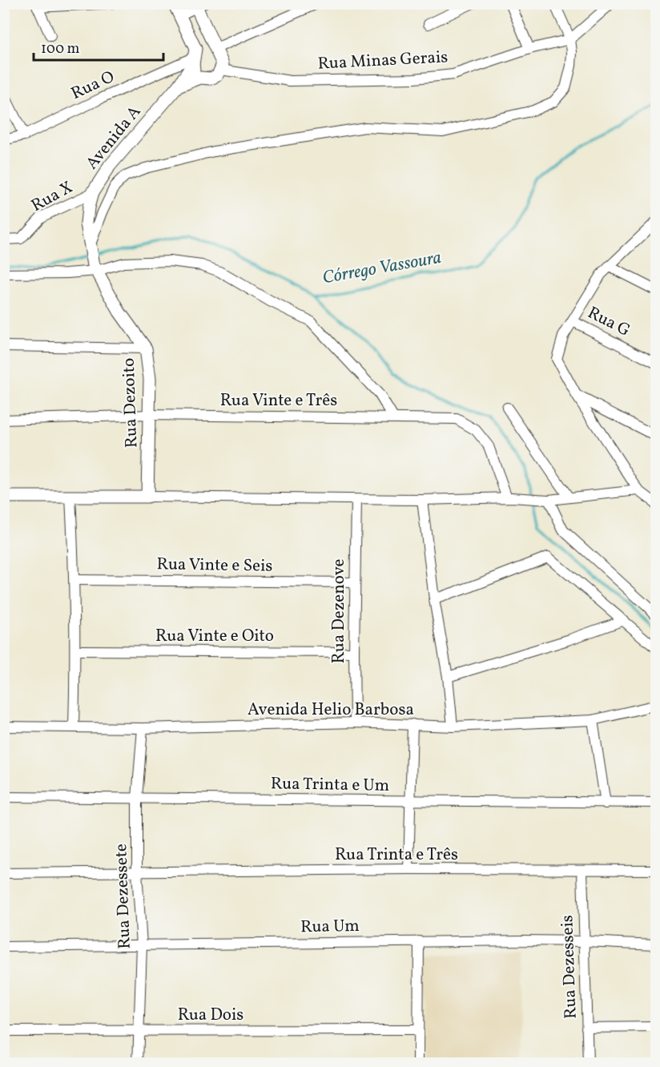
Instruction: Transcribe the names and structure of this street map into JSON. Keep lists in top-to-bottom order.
{
  "streets": {
    "main road": ["Avenida A", "Rua Dezoito"],
    "street": [
      "Rua Minas Gerais",
      "Rua O",
      "Rua X",
      "Rua G",
      "Rua Vinte e Três",
      "Rua Vinte e Seis",
      "Rua Dezenove",
      "Rua Vinte e Oito",
      "Avenida Helio Barbosa",
      "Rua Trinta e Um",
      "Rua Trinta e Três",
      "Rua Dezessete",
      "Rua Um",
      "Rua Dezesseis",
      "Rua Dois"
    ]
  },
  "crossings": [
    ["Rua Minas Gerais", "Avenida A"],
    ["Rua O", "Avenida A"],
    ["Avenida A", "Rua X"],
    ["Avenida A", "Rua Dezoito"],
    ["Rua Vinte e Três", "Rua Dezoito"],
    ["Rua Vinte e Seis", "Rua Dezenove"],
    ["Rua Dezenove", "Rua Vinte e Oito"],
    ["Rua Dezenove", "Avenida Helio Barbosa"],
    ["Avenida Helio Barbosa", "Rua Dezessete"],
    ["Rua Trinta e Um", "Rua Dezessete"],
    ["Rua Trinta e Três", "Rua Dezessete"],
    ["Rua Trinta e Três", "Rua Dezesseis"],
    ["Rua Dezessete", "Rua Um"],
    ["Rua Dezessete", "Rua Dois"],
    ["Rua Um", "Rua Dezesseis"]
  ],
  "water": ["Córrego Vassoura"],
  "scale_bar": "100 m"
}
